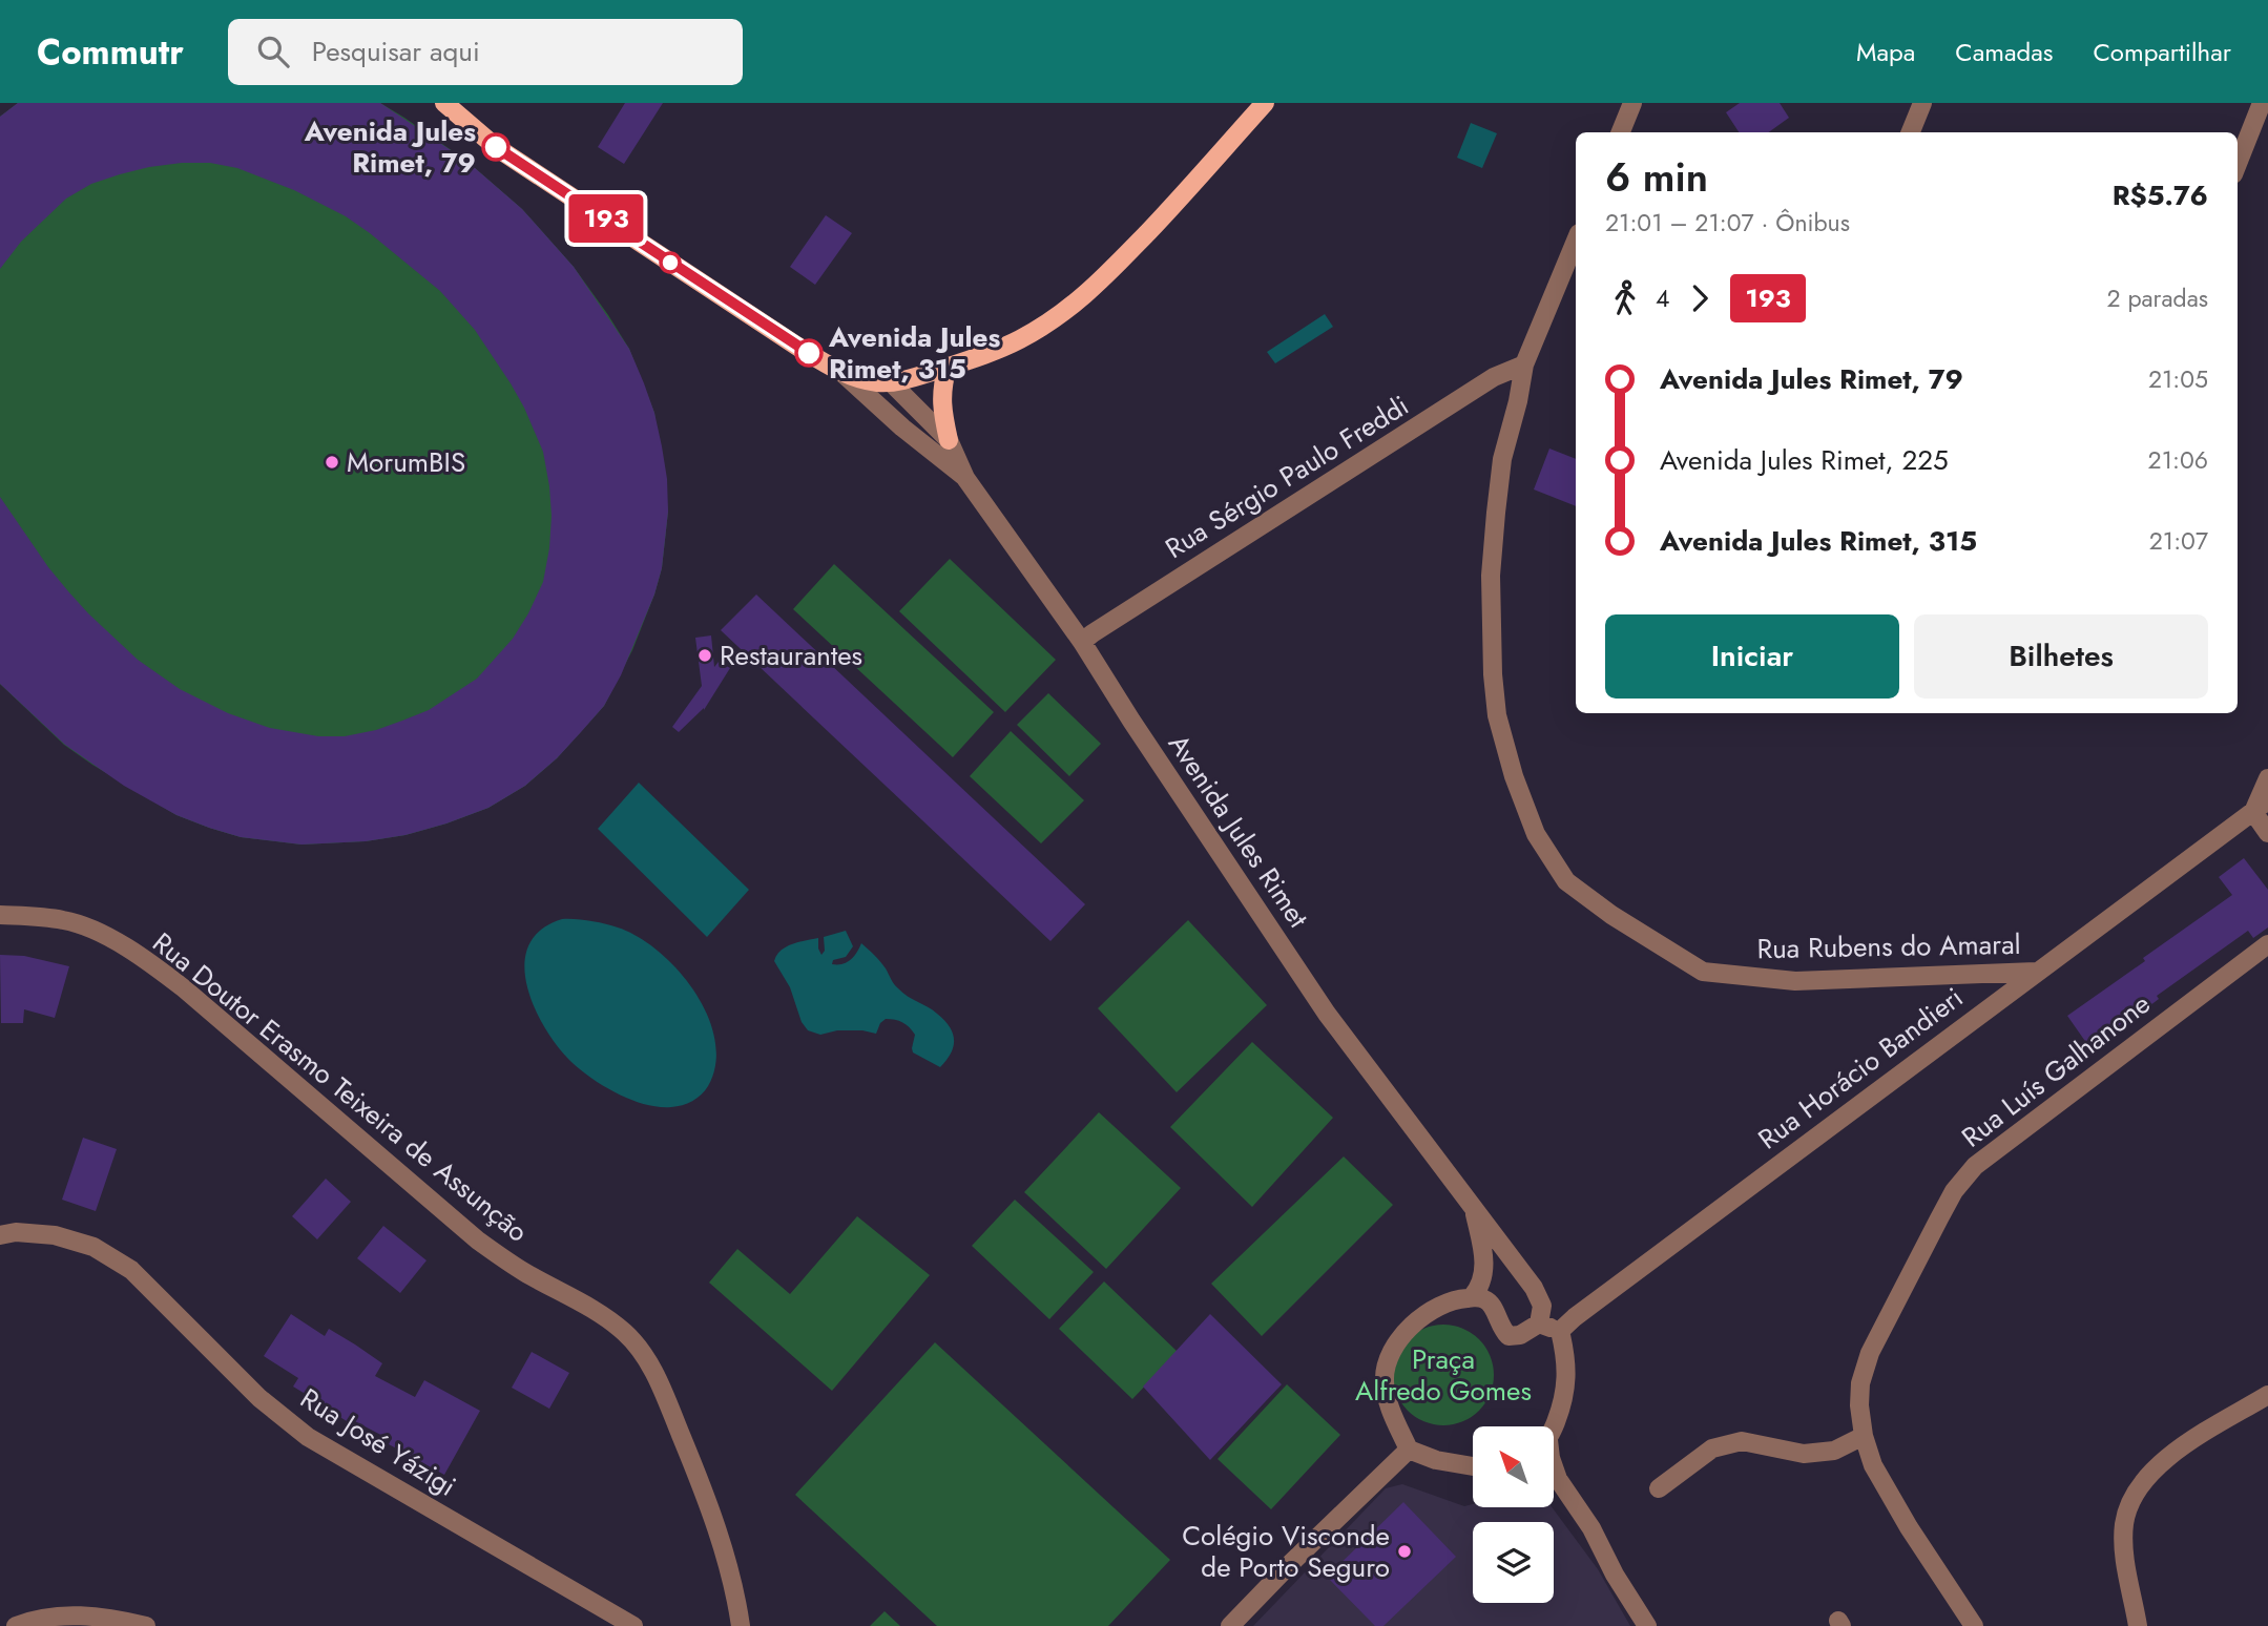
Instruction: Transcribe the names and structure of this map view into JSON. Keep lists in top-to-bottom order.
{
  "streets": {
    "main road": ["Avenida Jules Rimet"],
    "street": [
      "Rua Sérgio Paulo Freddi",
      "Rua Rubens do Amaral",
      "Rua Horácio Bandieri",
      "Rua Luís Galhanone",
      "Rua Doutor Erasmo Teixeira de Assunção",
      "Rua José Yázigi"
    ]
  },
  "crossings": [
    ["Rua Sérgio Paulo Freddi", "Avenida Jules Rimet"],
    ["Rua Sérgio Paulo Freddi", "Rua Rubens do Amaral"],
    ["Rua Rubens do Amaral", "Rua Horácio Bandieri"]
  ],
  "parks": ["Praça Alfredo Gomes"],
  "places": [
    "Avenida Jules Rimet, 79",
    "Avenida Jules Rimet, 315",
    "MorumBIS",
    "Restaurantes",
    "Colégio Visconde de Porto Seguro"
  ],
  "lines": ["bus line 193"],
  "north": "top left",
  "page": {
    "header": "Commutr",
    "search": "Pesquisar aqui",
    "nav": ["Mapa", "Camadas", "Compartilhar"],
    "on_map": "193",
    "heading": ["6 min", "21:01 – 21:07 · Ônibus", "R$5.76"],
    "legs": ["4", "193", "2 paradas"],
    "list": [
      {
        "name": "Avenida Jules Rimet, 79",
        "value": "21:05"
      },
      {
        "name": "Avenida Jules Rimet, 225",
        "value": "21:06"
      },
      {
        "name": "Avenida Jules Rimet, 315",
        "value": "21:07"
      }
    ],
    "buttons": ["Iniciar", "Bilhetes"]
  }
}
